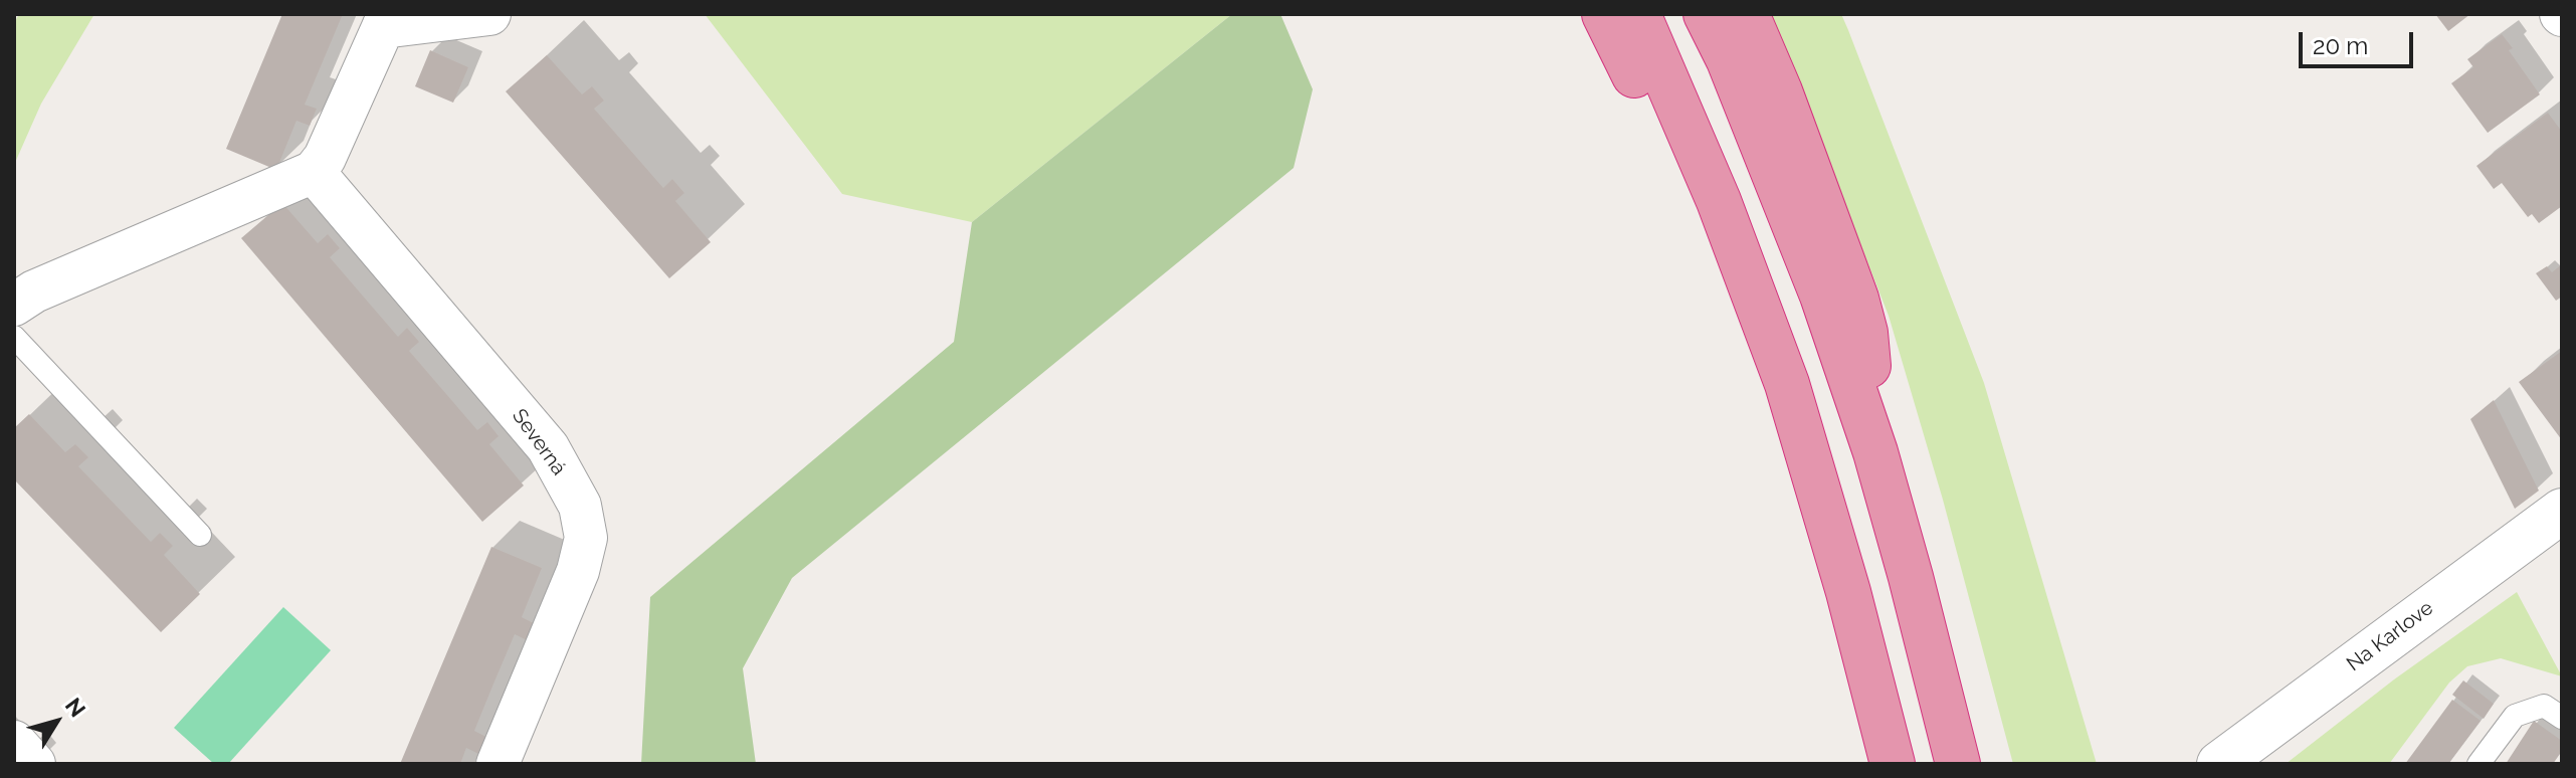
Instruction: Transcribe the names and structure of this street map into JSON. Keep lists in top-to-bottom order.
{
  "streets": {
    "street": ["Severná", "Na Karlove"]
  },
  "scale_bar": "20 m",
  "north": "top right"
}
